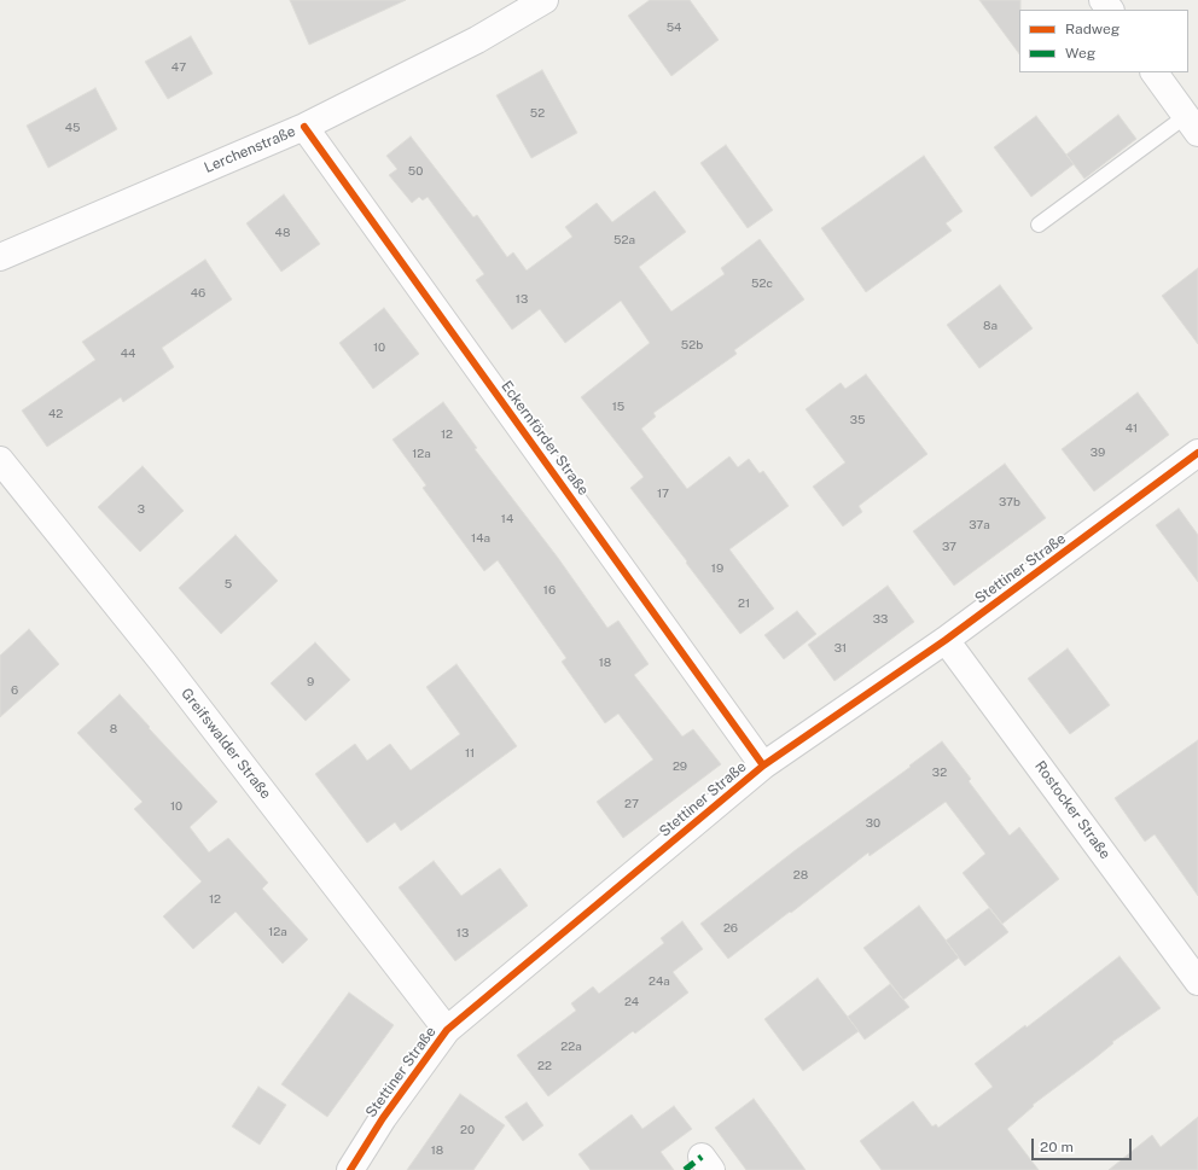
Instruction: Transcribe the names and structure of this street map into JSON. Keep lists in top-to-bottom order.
{
  "streets": {
    "street": [
      "Lerchenstraße",
      "Eckernförder Straße",
      "Stettiner Straße",
      "Greifswalder Straße",
      "Rostocker Straße"
    ]
  },
  "crossings": [
    ["Lerchenstraße", "Eckernförder Straße"],
    ["Eckernförder Straße", "Stettiner Straße"],
    ["Stettiner Straße", "Greifswalder Straße"],
    ["Stettiner Straße", "Rostocker Straße"]
  ],
  "house_numbers": [
    "54",
    "47",
    "52",
    "45",
    "50",
    "48",
    "52a",
    "52c",
    "46",
    "13",
    "8a",
    "52b",
    "10",
    "44",
    "15",
    "42",
    "35",
    "41",
    "12",
    "39",
    "12a",
    "17",
    "37b",
    "3",
    "14",
    "37a",
    "14a",
    "37",
    "19",
    "5",
    "16",
    "21",
    "33",
    "31",
    "18",
    "9",
    "6",
    "8",
    "11",
    "29",
    "32",
    "27",
    "10",
    "30",
    "28",
    "12",
    "26",
    "12a",
    "13",
    "24a",
    "24",
    "22a",
    "22",
    "20",
    "18"
  ],
  "legend": ["Radweg", "Weg"],
  "scale_bar": "20 m"
}
